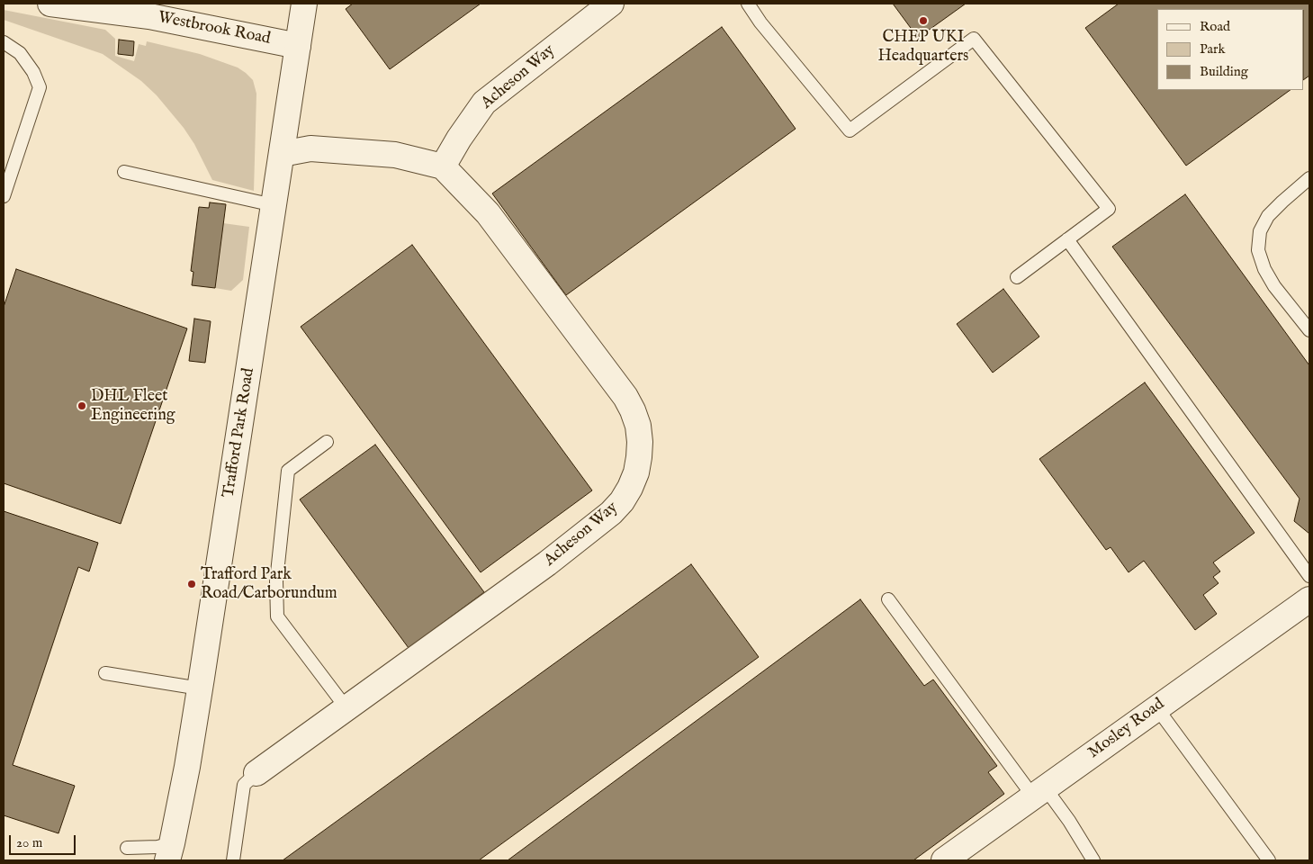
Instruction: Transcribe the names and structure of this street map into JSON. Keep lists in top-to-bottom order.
{
  "streets": {
    "street": [
      "Westbrook Road",
      "Acheson Way",
      "Trafford Park Road",
      "Mosley Road"
    ]
  },
  "crossings": [
    ["Westbrook Road", "Trafford Park Road"]
  ],
  "places": ["CHEP UKI Headquarters", "DHL Fleet Engineering", "Trafford Park Road/Carborundum"],
  "legend": ["Road", "Park", "Building"],
  "scale_bar": "20 m"
}
